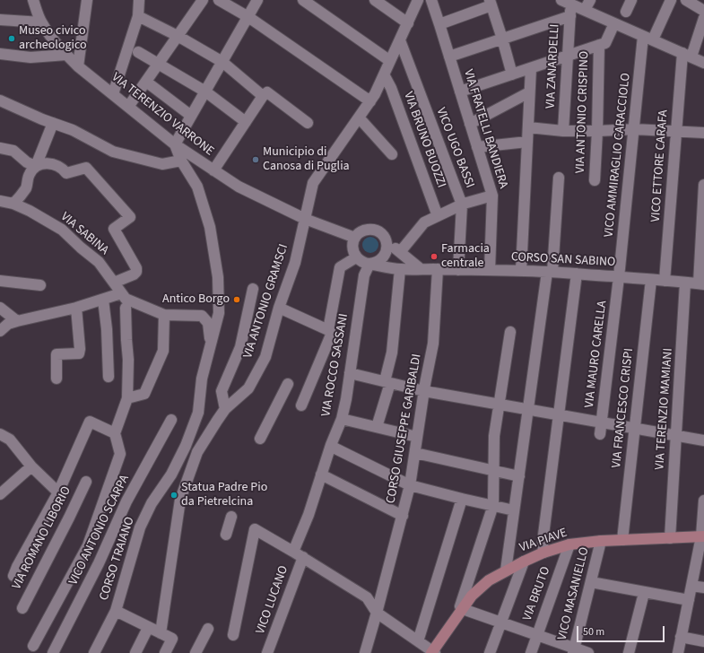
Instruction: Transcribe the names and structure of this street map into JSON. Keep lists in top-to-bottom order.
{
  "streets": {
    "street": [
      "VIA ZANARDELLI",
      "VIA ANTONIO CRISPINO",
      "VIA TERENZIO VARRONE",
      "VIA FRATELLI BANDIERA",
      "VIA BRUNO BUOZZI",
      "VICO UGO BASSI",
      "VICO AMMIRAGLIO CARACCIOLO",
      "VICO ETTORE CARAFA",
      "VIA SABINA",
      "CORSO SAN SABINO",
      "VIA ANTONIO GRAMSCI",
      "VIA MAURO CARELLA",
      "VIA ROCCO SASSANI",
      "VIA FRANCESCO CRISPI",
      "VIA TERENZIO MAMIANI",
      "CORSO GIUSEPPE GARIBALDI",
      "VICO ANTONIO SCARPA",
      "VIA ROMANO LIBORIO",
      "VIA PIAVE",
      "CORSO TRAIANO",
      "VIA BRUTO",
      "VICO MASANIELLO",
      "VICO LUCANO"
    ]
  },
  "crossings": [
    ["VIA TERENZIO VARRONE", "CORSO SAN SABINO"],
    ["VIA TERENZIO VARRONE", "VIA ANTONIO GRAMSCI"],
    ["VIA TERENZIO VARRONE", "VIA ROCCO SASSANI"],
    ["VIA TERENZIO VARRONE", "CORSO TRAIANO"],
    ["VIA FRATELLI BANDIERA", "CORSO SAN SABINO"],
    ["VIA BRUNO BUOZZI", "VIA ANTONIO GRAMSCI"],
    ["VICO UGO BASSI", "CORSO SAN SABINO"],
    ["VICO UGO BASSI", "VIA ANTONIO GRAMSCI"],
    ["VICO AMMIRAGLIO CARACCIOLO", "CORSO SAN SABINO"],
    ["VICO AMMIRAGLIO CARACCIOLO", "VIA MAURO CARELLA"],
    ["VICO ETTORE CARAFA", "CORSO SAN SABINO"],
    ["VIA SABINA", "CORSO TRAIANO"],
    ["CORSO SAN SABINO", "VIA MAURO CARELLA"],
    ["CORSO SAN SABINO", "VIA ROCCO SASSANI"],
    ["CORSO SAN SABINO", "VIA FRANCESCO CRISPI"],
    ["CORSO SAN SABINO", "VIA TERENZIO MAMIANI"],
    ["CORSO SAN SABINO", "CORSO GIUSEPPE GARIBALDI"],
    ["VIA FRANCESCO CRISPI", "VIA PIAVE"],
    ["VIA TERENZIO MAMIANI", "VIA PIAVE"],
    ["VIA PIAVE", "VIA BRUTO"],
    ["VIA PIAVE", "VICO MASANIELLO"]
  ],
  "places": [
    "Museo civico archeologico",
    "Municipio di Canosa di Puglia",
    "Farmacia centrale",
    "Antico Borgo",
    "Statua Padre Pio da Pietrelcina"
  ],
  "scale_bar": "50 m"
}
